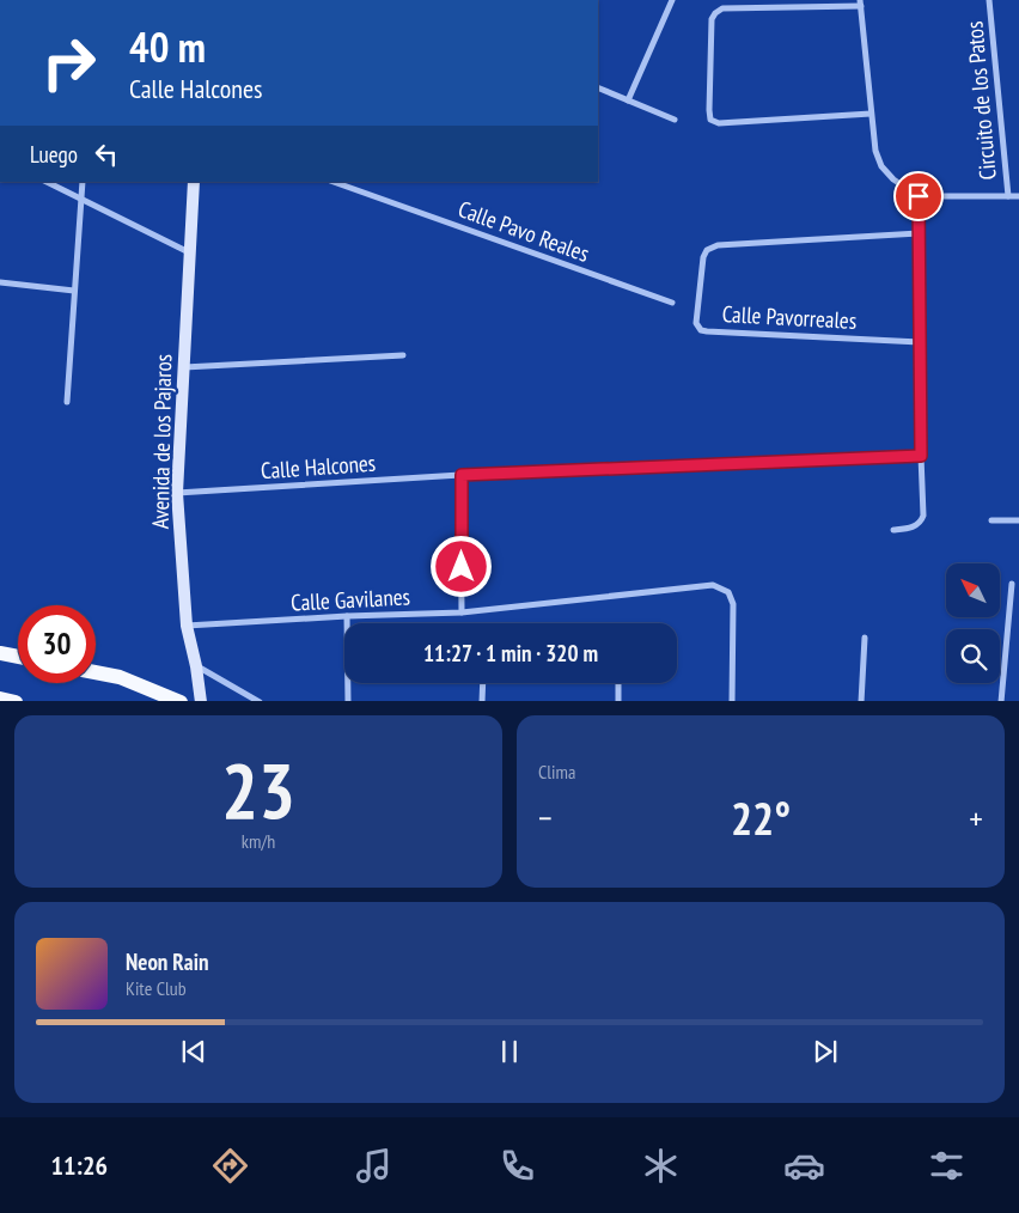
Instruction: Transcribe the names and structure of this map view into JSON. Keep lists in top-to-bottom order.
{
  "streets": {
    "main road": ["Avenida de los Pajaros"],
    "street": [
      "Circuito de los Patos",
      "Calle Pavo Reales",
      "Calle Pavorreales",
      "Calle Halcones",
      "Calle Gavilanes"
    ]
  },
  "crossings": [
    ["Avenida de los Pajaros", "Calle Halcones"],
    ["Avenida de los Pajaros", "Calle Gavilanes"]
  ],
  "north": "top left",
  "page": {
    "turn": ["40 m", "Calle Halcones"],
    "then": "Luego",
    "limit": "30",
    "trip": "11:27 · 1 min · 320 m",
    "tile": [
      ["23", "km/h"],
      "Clima"
    ],
    "heat": ["−", "22°", "+"],
    "song": ["Neon Rain", "Kite Club"],
    "tabs": "11:26"
  }
}
